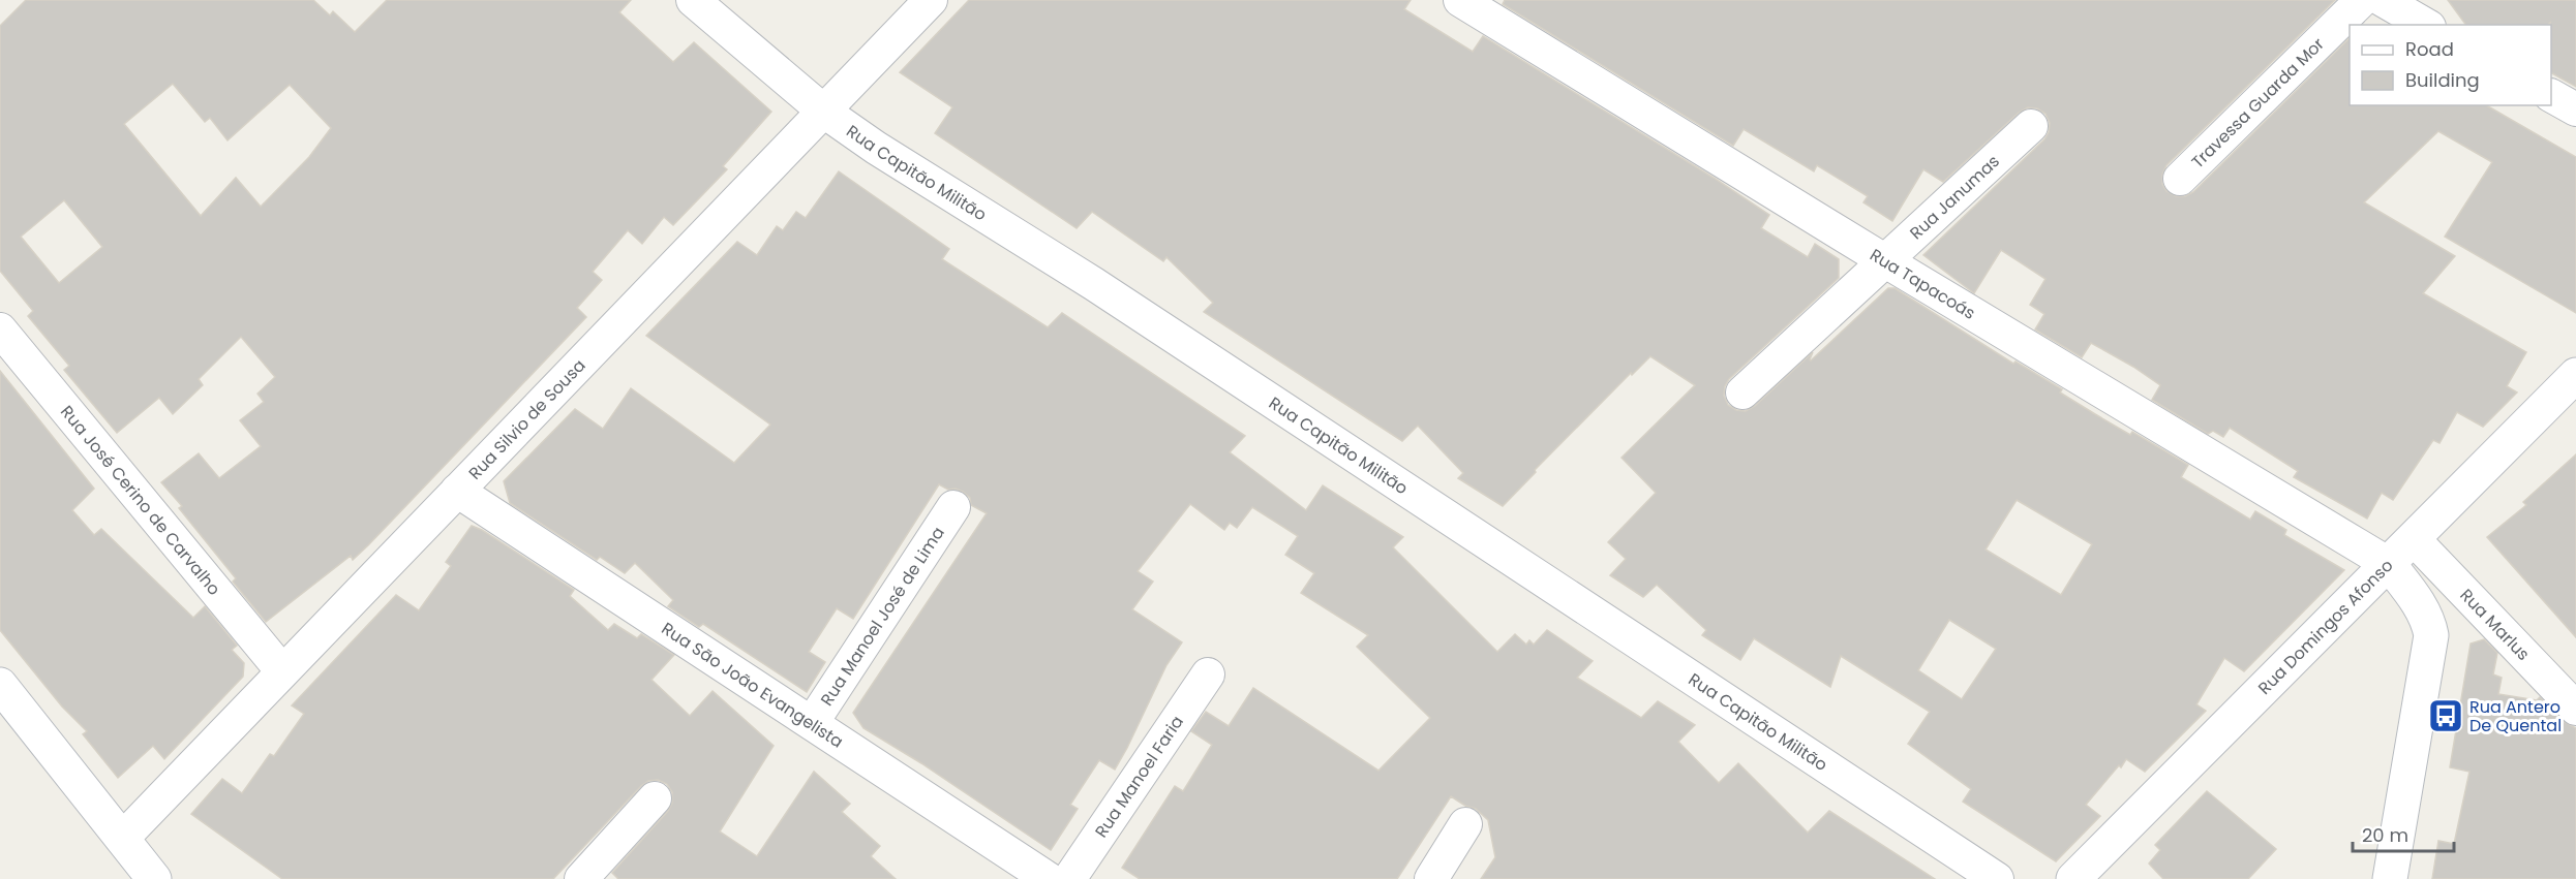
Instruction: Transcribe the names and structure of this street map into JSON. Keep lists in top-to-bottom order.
{
  "streets": {
    "street": [
      "Travessa Guarda Mor",
      "Rua Capitão Militão",
      "Rua Janumas",
      "Rua Tapacoás",
      "Rua Silvio de Sousa",
      "Rua José Cerino de Carvalho",
      "Rua Manoel José de Lima",
      "Rua Marlus",
      "Rua Domingos Afonso",
      "Rua São João Evangelista",
      "Rua Manoel Faria"
    ]
  },
  "crossings": [
    ["Rua Capitão Militão", "Rua Silvio de Sousa"],
    ["Rua Janumas", "Rua Tapacoás"],
    ["Rua Tapacoás", "Rua Domingos Afonso"],
    ["Rua Silvio de Sousa", "Rua José Cerino de Carvalho"],
    ["Rua Silvio de Sousa", "Rua São João Evangelista"],
    ["Rua Manoel José de Lima", "Rua São João Evangelista"],
    ["Rua Marlus", "Rua Domingos Afonso"]
  ],
  "places": {
    "bus stop": ["Rua Antero De Quental"]
  },
  "legend": ["Road", "Building"],
  "scale_bar": "20 m"
}
